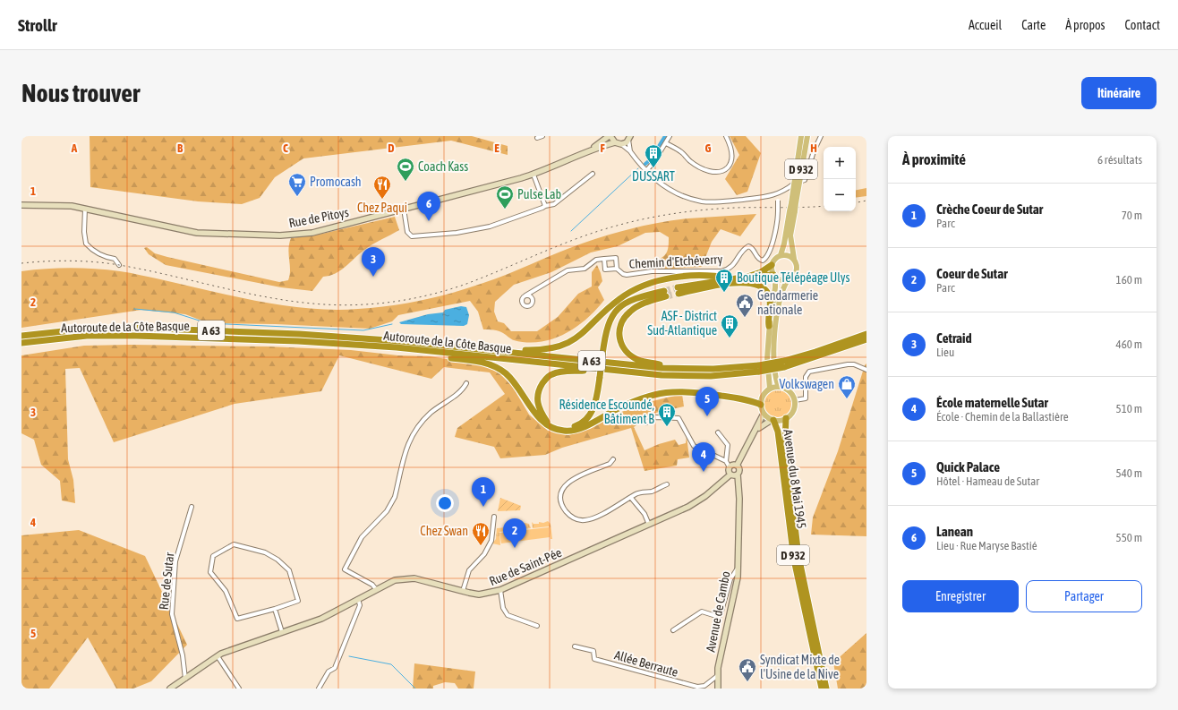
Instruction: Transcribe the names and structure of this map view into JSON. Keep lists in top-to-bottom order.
{
  "streets": {
    "highway": [
      "D 932",
      "Autoroute de la Côte Basque",
      "A 63",
      "Avenue du 8 Mai 1945"
    ],
    "street": [
      "Rue de Pitoys",
      "Chemin d'Etchéverry",
      "Rue de Saint-Pée",
      "Rue de Sutar",
      "Avenue de Cambo",
      "Allée Berraute"
    ]
  },
  "crossings": [
    ["Rue de Saint-Pée", "Avenue de Cambo"],
    ["Avenue de Cambo", "Allée Berraute"]
  ],
  "places": {
    "building": [
      "DUSSART",
      "Boutique Télépéage Ulys",
      "ASF - District Sud-Atlantique",
      "Résidence Escoundé, Bâtiment B"
    ],
    "sports": ["Coach Kass", "Pulse Lab"],
    "supermarket": ["Promocash"],
    "restaurant": ["Chez Paqui", "Chez Swan"],
    "public building": ["Gendarmerie nationale", "Syndicat Mixte de l'Usine de la Nive"],
    "shop": ["Volkswagen"]
  },
  "page": {
    "header": "Strollr",
    "nav": [
      "Accueil",
      "Carte",
      "À propos",
      "Contact"
    ],
    "buttons": [
      "Itinéraire",
      ["Enregistrer", "Partager"]
    ],
    "title": "Nous trouver",
    "heading": ["À proximité", "6 résultats"],
    "map_buttons": ["+", "−"],
    "list": [
      {
        "mark": "1",
        "name": "Crèche Coeur de Sutar",
        "note": "Parc",
        "value": "70 m"
      },
      {
        "mark": "2",
        "name": "Coeur de Sutar",
        "note": "Parc",
        "value": "160 m"
      },
      {
        "mark": "3",
        "name": "Cetraid",
        "note": "Lieu",
        "value": "460 m"
      },
      {
        "mark": "4",
        "name": "École maternelle Sutar",
        "note": "École · Chemin de la Ballastière",
        "value": "510 m"
      },
      {
        "mark": "5",
        "name": "Quick Palace",
        "note": "Hôtel · Hameau de Sutar",
        "value": "540 m"
      },
      {
        "mark": "6",
        "name": "Lanean",
        "note": "Lieu · Rue Maryse Bastié",
        "value": "550 m"
      }
    ],
    "pins": [
      "6",
      "3",
      "5",
      "4",
      "1",
      "2"
    ]
  },
  "grid": {
    "columns": [
      "A",
      "B",
      "C",
      "D",
      "E",
      "F",
      "G",
      "H"
    ],
    "rows": [
      "1",
      "2",
      "3",
      "4",
      "5"
    ]
  }
}
